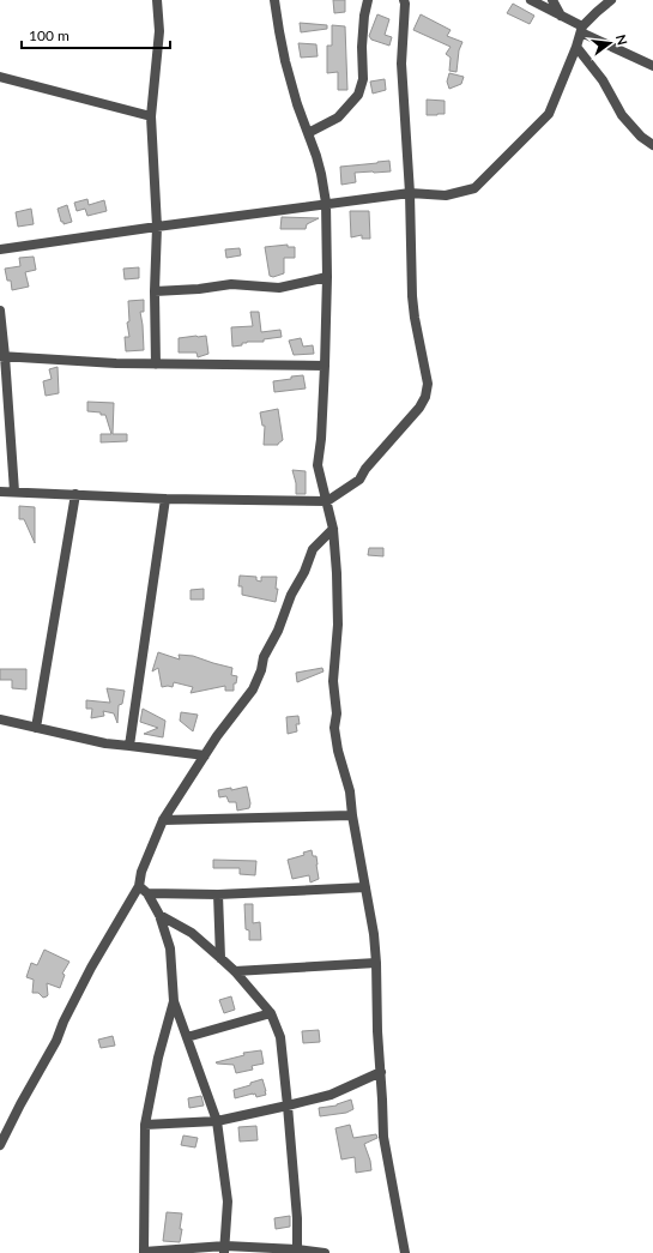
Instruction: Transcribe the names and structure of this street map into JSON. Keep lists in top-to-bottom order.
{
  "scale_bar": "100 m",
  "north": "right"
}
